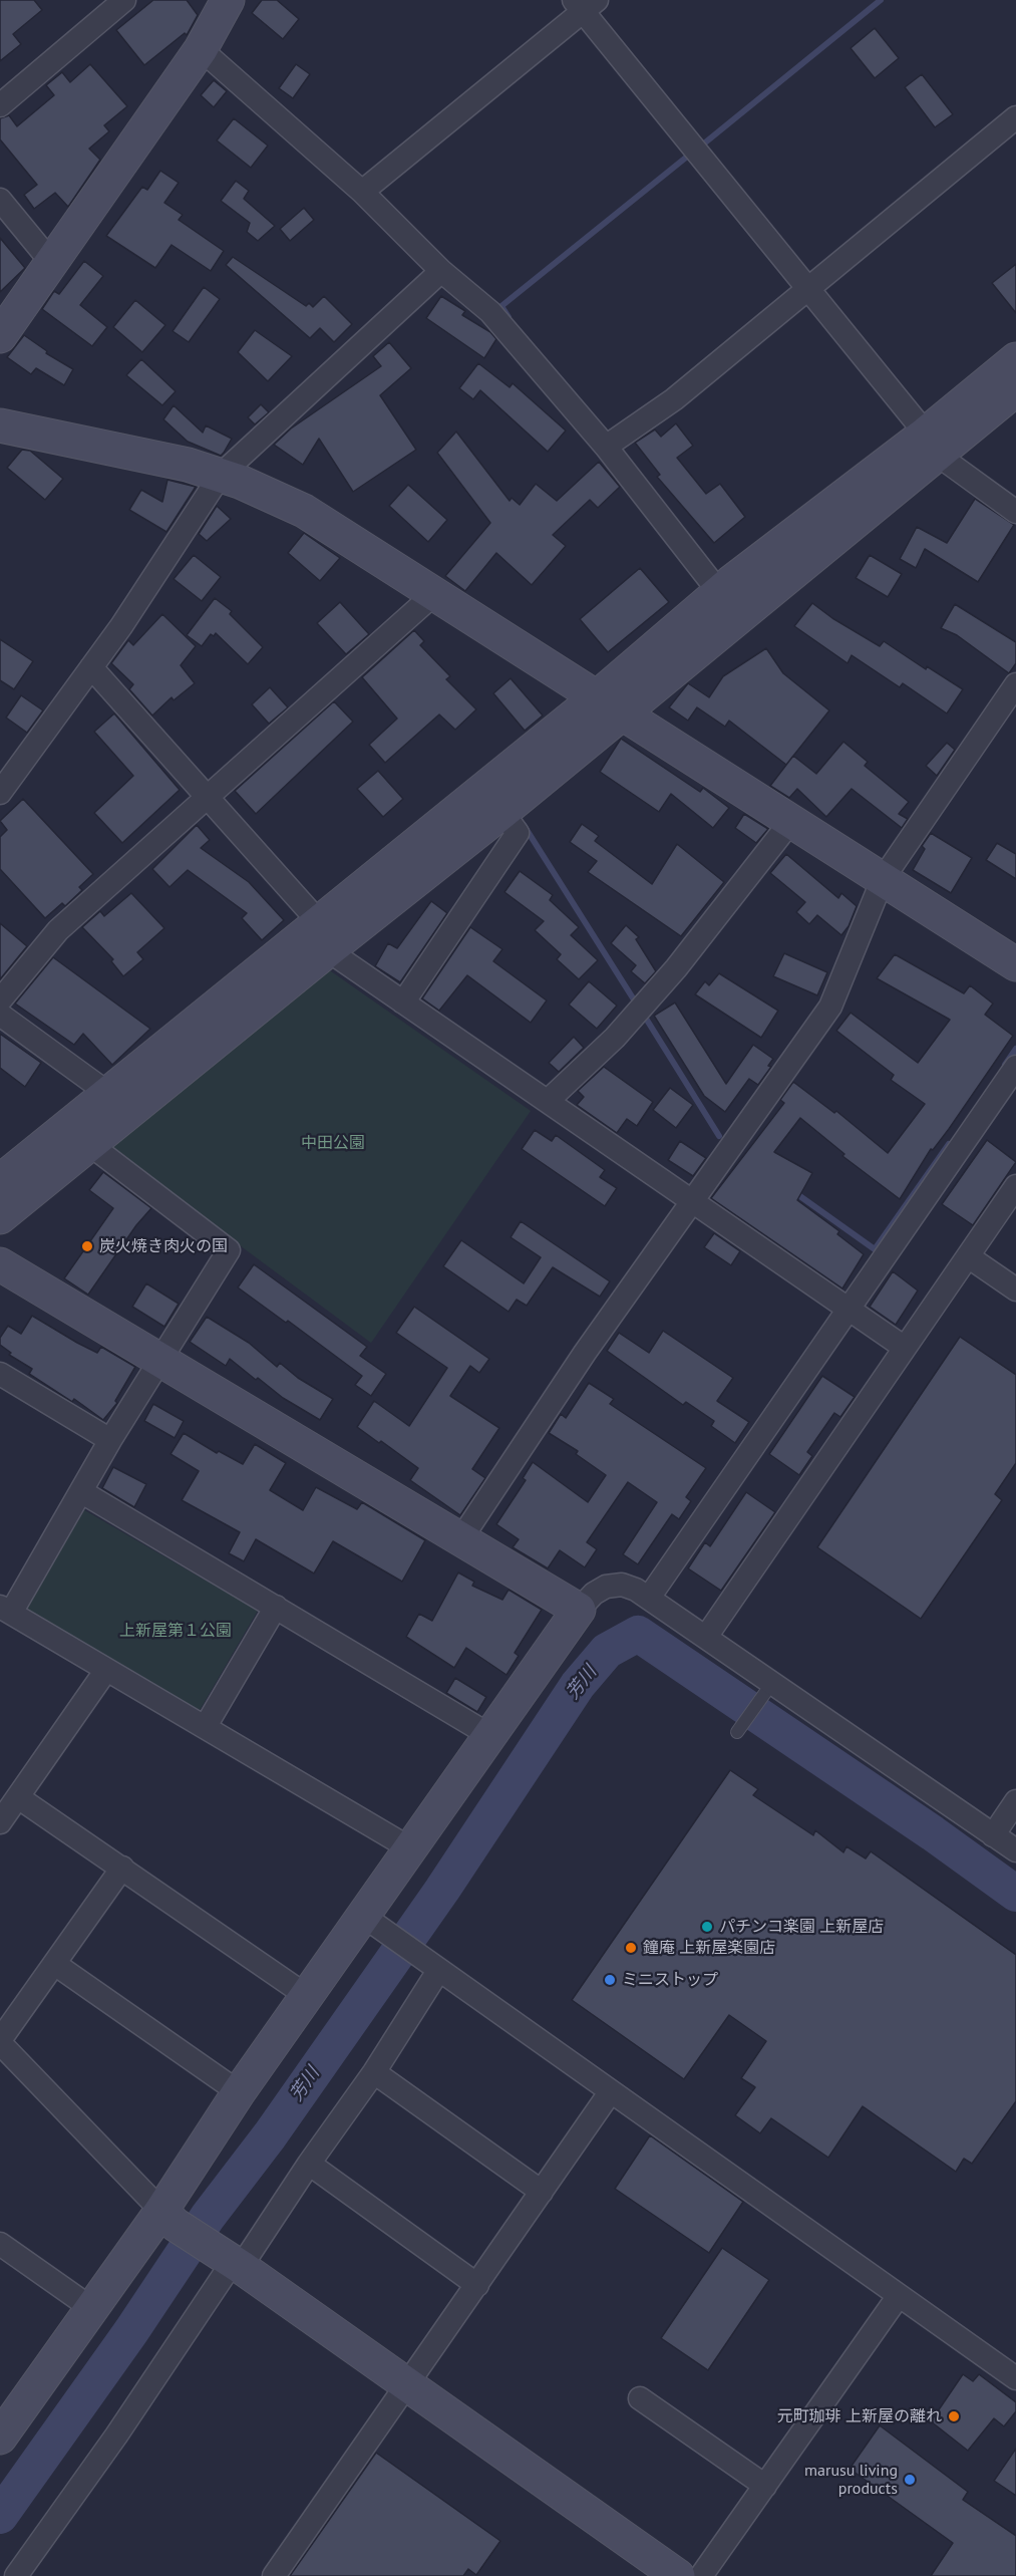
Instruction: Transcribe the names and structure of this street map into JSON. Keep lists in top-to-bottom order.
{
  "water": ["芳川"],
  "parks": ["中田公園", "上新屋第１公園"],
  "places": [
    "炭火焼き肉火の国",
    "パチンコ楽園 上新屋店",
    "鐘庵 上新屋楽園店",
    "ミニストップ",
    "元町珈琲 上新屋の離れ",
    "marusu living products"
  ]
}
